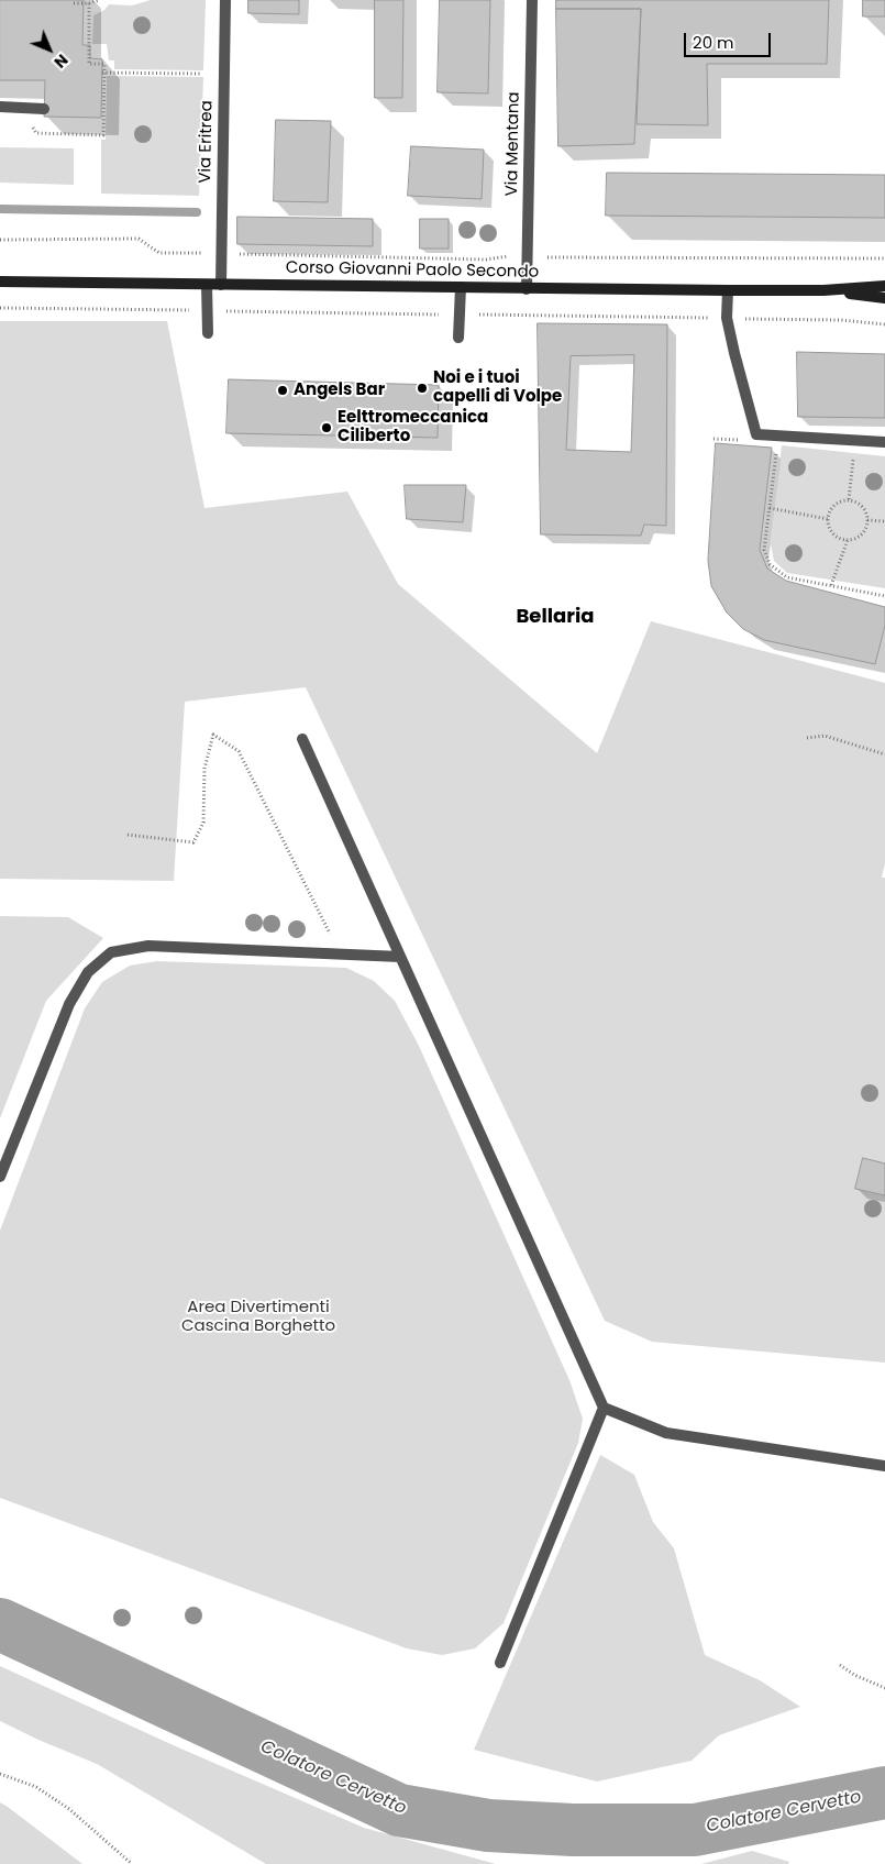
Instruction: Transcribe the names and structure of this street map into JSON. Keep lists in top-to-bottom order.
{
  "streets": {
    "main road": ["Corso Giovanni Paolo Secondo"],
    "street": ["Via Eritrea", "Via Mentana"]
  },
  "crossings": [
    ["Via Eritrea", "Corso Giovanni Paolo Secondo"],
    ["Via Mentana", "Corso Giovanni Paolo Secondo"]
  ],
  "districts": ["Bellaria"],
  "water": ["Colatore Cervetto"],
  "parks": ["Area Divertimenti Cascina Borghetto"],
  "places": ["Noi e i tuoi capelli di Volpe", "Angels Bar", "Eelttromeccanica Ciliberto"],
  "scale_bar": "20 m",
  "north": "bottom right"
}
